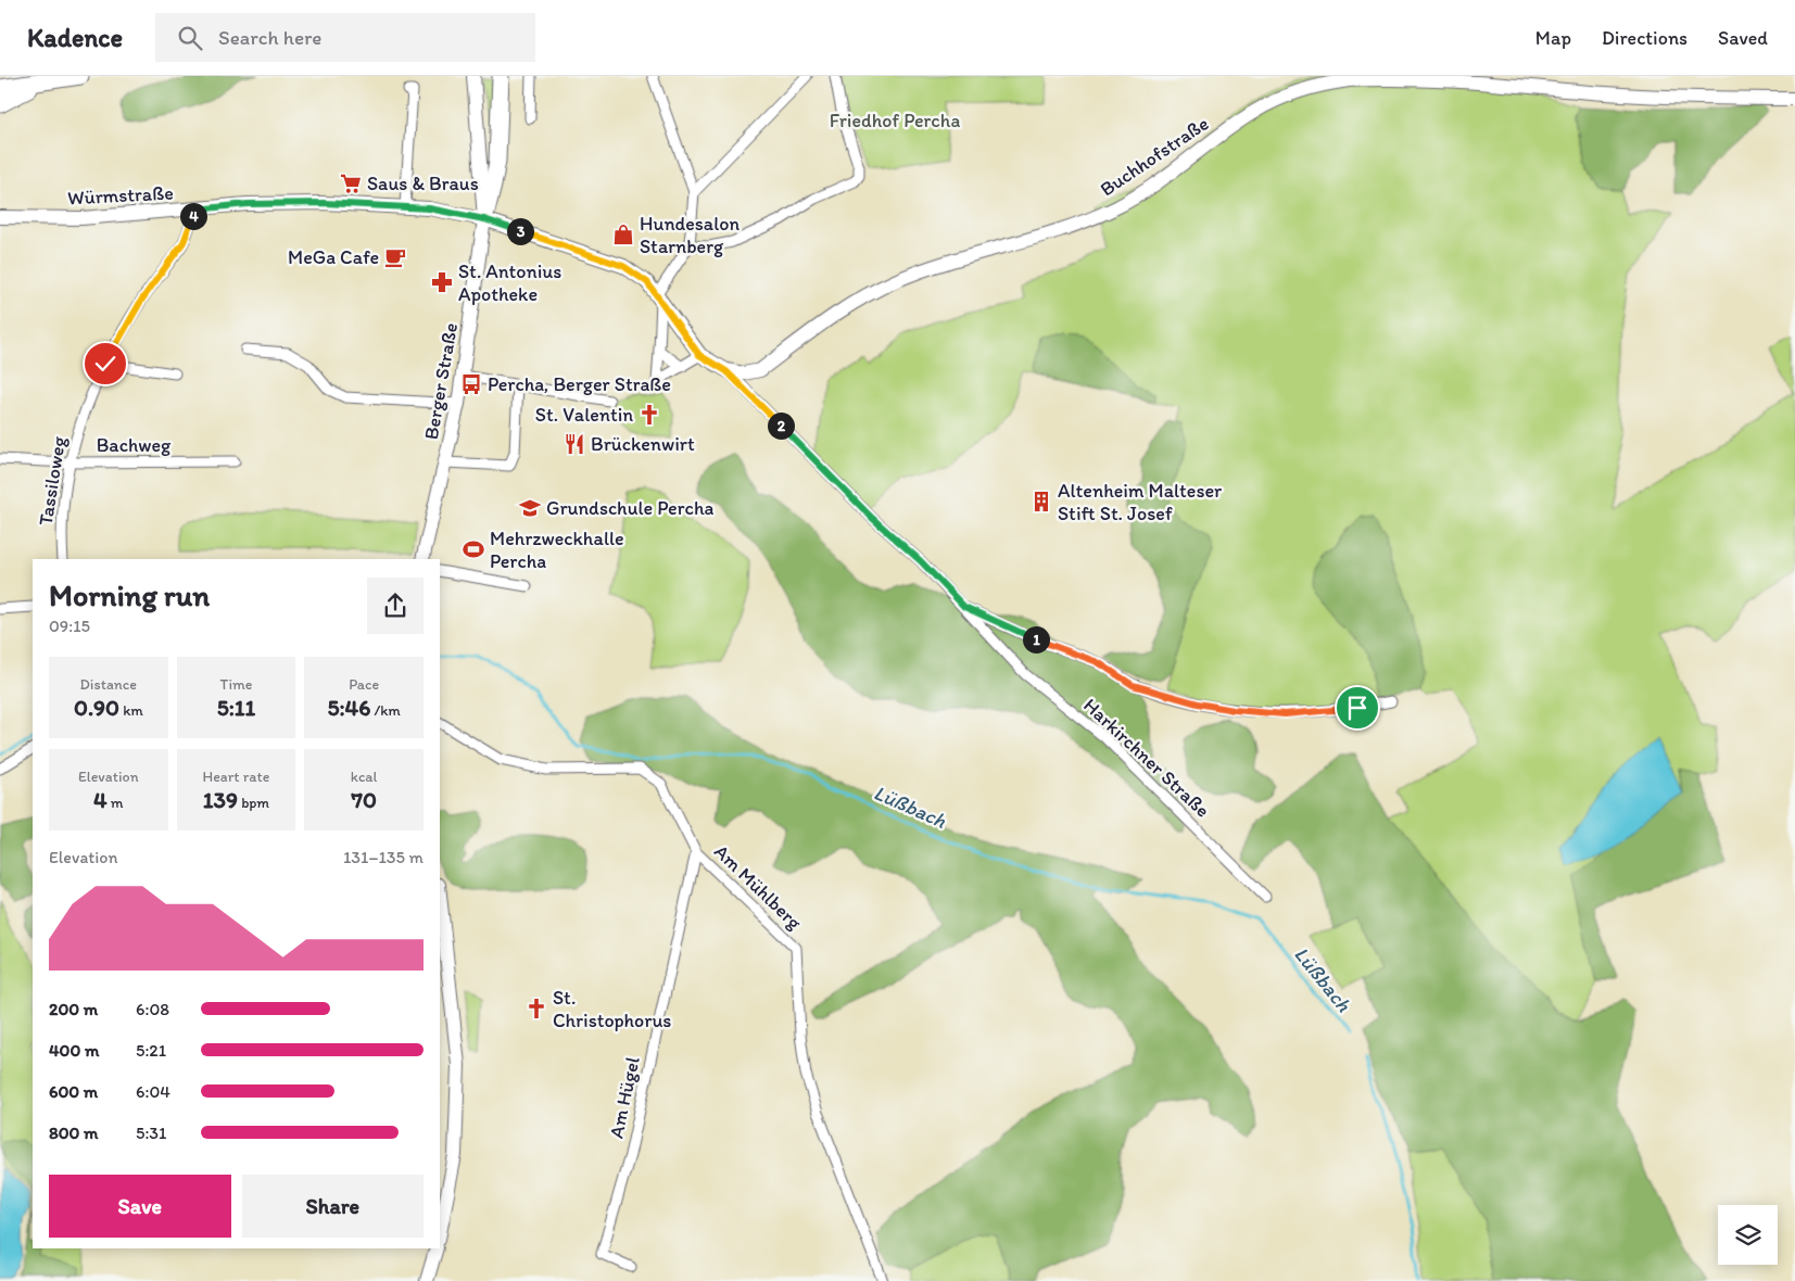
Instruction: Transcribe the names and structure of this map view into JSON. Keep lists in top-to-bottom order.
{
  "streets": {
    "main road": ["Buchhofstraße", "Würmstraße", "Berger Straße"],
    "street": [
      "Bachweg",
      "Tassiloweg",
      "Harkirchner Straße",
      "Am Mühlberg",
      "Am Hügel"
    ]
  },
  "crossings": [
    ["Buchhofstraße", "Harkirchner Straße"],
    ["Würmstraße", "Berger Straße"],
    ["Würmstraße", "Tassiloweg"],
    ["Bachweg", "Tassiloweg"],
    ["Am Mühlberg", "Am Hügel"]
  ],
  "water": ["Lüßbach"],
  "parks": ["Friedhof Percha"],
  "places": {
    "supermarket": ["Saus & Braus"],
    "shop": ["Hundesalon Starnberg"],
    "cafe": ["MeGa Cafe"],
    "pharmacy": ["St. Antonius Apotheke"],
    "bus stop": ["Percha, Berger Straße"],
    "church": ["St. Valentin", "St. Christophorus"],
    "restaurant": ["Brückenwirt"],
    "building": ["Altenheim Malteser Stift St. Josef"],
    "school or university": ["Grundschule Percha"],
    "sports": ["Mehrzweckhalle Percha"]
  },
  "page": {
    "header": "Kadence",
    "search": "Search here",
    "nav": ["Map", "Directions", "Saved"],
    "pins": [
      "4",
      "3",
      "2",
      "1"
    ],
    "heading": ["Morning run", "09:15"],
    "stats": [
      ["Distance", "0.90 km"],
      ["Time", "5:11"],
      ["Pace", "5:46 /km"],
      ["Elevation", "4 m"],
      ["Heart rate", "139 bpm"],
      ["kcal", "70"]
    ],
    "chart": ["Elevation", "131–135 m"],
    "list": [
      {
        "name": "200 m",
        "note": "6:08"
      },
      {
        "name": "400 m",
        "note": "5:21"
      },
      {
        "name": "600 m",
        "note": "6:04"
      },
      {
        "name": "800 m",
        "note": "5:31"
      }
    ],
    "buttons": ["Save", "Share"]
  }
}
